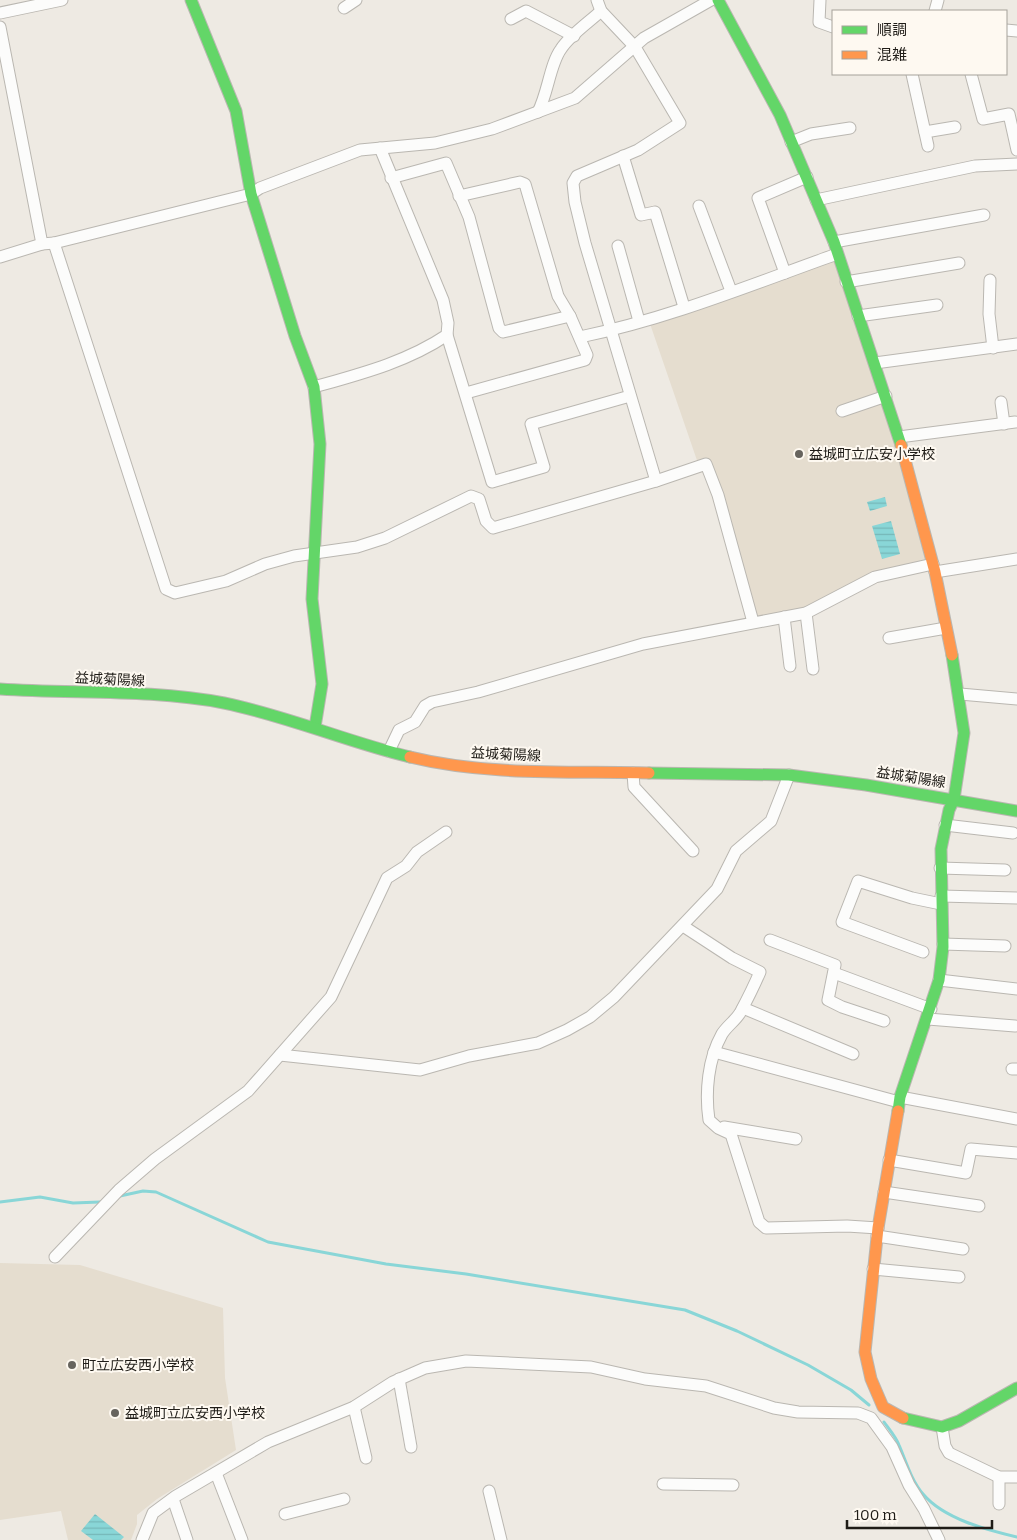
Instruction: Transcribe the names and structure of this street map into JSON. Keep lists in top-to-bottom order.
{
  "streets": {
    "street": ["益城菊陽線"]
  },
  "places": ["益城町立広安小学校", "町立広安西小学校", "益城町立広安西小学校"],
  "legend": ["順調", "混雑"],
  "scale_bar": "100 m"
}
